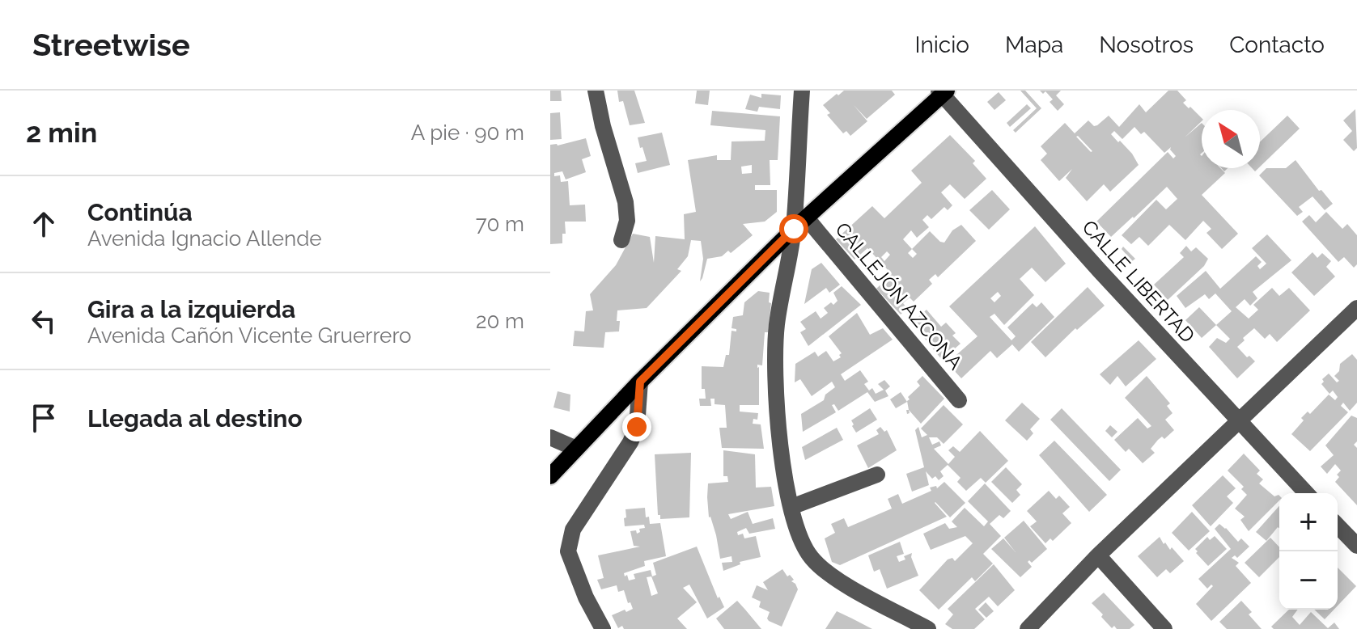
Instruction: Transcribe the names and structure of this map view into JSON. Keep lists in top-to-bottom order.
{
  "streets": {
    "street": ["CALLE LIBERTAD", "CALLEJÓN AZCONA"]
  },
  "north": "top left",
  "page": {
    "header": "Streetwise",
    "nav": [
      "Inicio",
      "Mapa",
      "Nosotros",
      "Contacto"
    ],
    "heading": ["2 min", "A pie · 90 m"],
    "list": [
      ["Continúa", "Avenida Ignacio Allende", "70 m"],
      ["Gira a la izquierda", "Avenida Cañón Vicente Gruerrero", "20 m"],
      "Llegada al destino"
    ],
    "map_buttons": ["+", "−"]
  }
}
